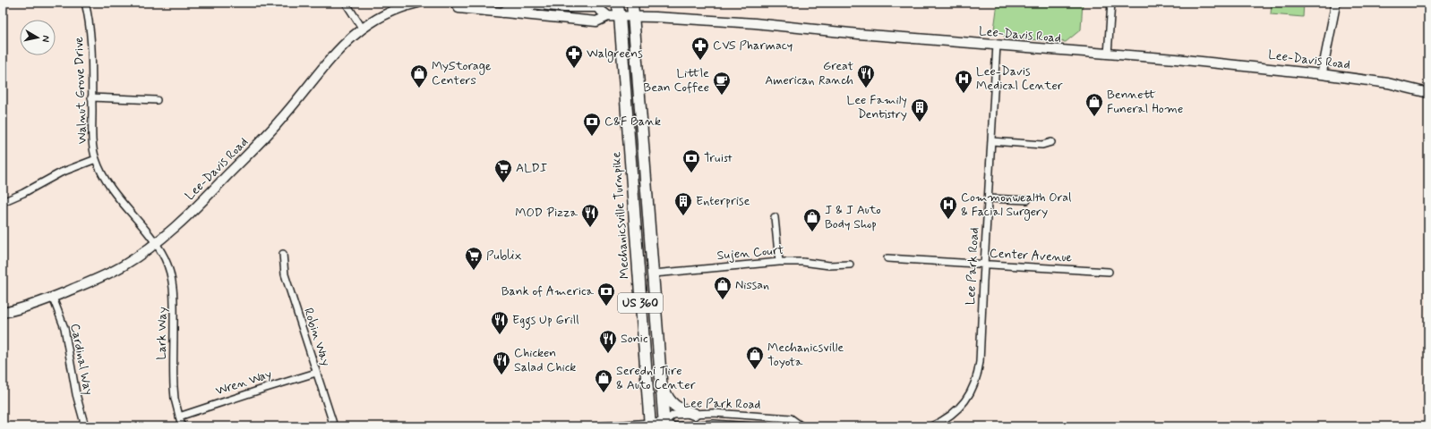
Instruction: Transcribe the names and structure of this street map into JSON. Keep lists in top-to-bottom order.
{
  "streets": {
    "highway": ["Mechanicsville Turnpike", "US 360"],
    "main road": ["Lee-Davis Road"],
    "street": [
      "Walnut Grove Drive",
      "Sujen Court",
      "Center Avenue",
      "Lee Park Road",
      "Lark Way",
      "Robin Way",
      "Cardinal Way",
      "Wren Way"
    ]
  },
  "crossings": [
    ["Lee-Davis Road", "Walnut Grove Drive"],
    ["Lee-Davis Road", "Mechanicsville Turnpike"],
    ["Lee-Davis Road", "Lee Park Road"],
    ["Lee-Davis Road", "US 360"],
    ["Lee-Davis Road", "Lark Way"],
    ["Lee-Davis Road", "Cardinal Way"],
    ["Walnut Grove Drive", "Lark Way"],
    ["Sujen Court", "US 360"],
    ["Center Avenue", "Lee Park Road"],
    ["Lee Park Road", "US 360"],
    ["Lark Way", "Wren Way"],
    ["Robin Way", "Wren Way"]
  ],
  "places": {
    "pharmacy": ["CVS Pharmacy", "Walgreens"],
    "shop": [
      "MyStorage Centers",
      "Bennett Funeral Home",
      "J & J Auto Body Shop",
      "Nissan",
      "Mechanicsville Toyota",
      "Seredni Tire & Auto Center"
    ],
    "restaurant": [
      "Great American Ranch",
      "MOD Pizza",
      "Eggs Up Grill",
      "Sonic",
      "Chicken Salad Chick"
    ],
    "hospital": ["Lee-Davis Medical Center", "Commonwealth Oral & Facial Surgery"],
    "cafe": ["Little Bean Coffee"],
    "building": ["Lee Family Dentistry", "Enterprise"],
    "bank": ["C&F Bank", "Truist", "Bank of America"],
    "supermarket": ["ALDI", "Publix"]
  },
  "north": "right"
}
